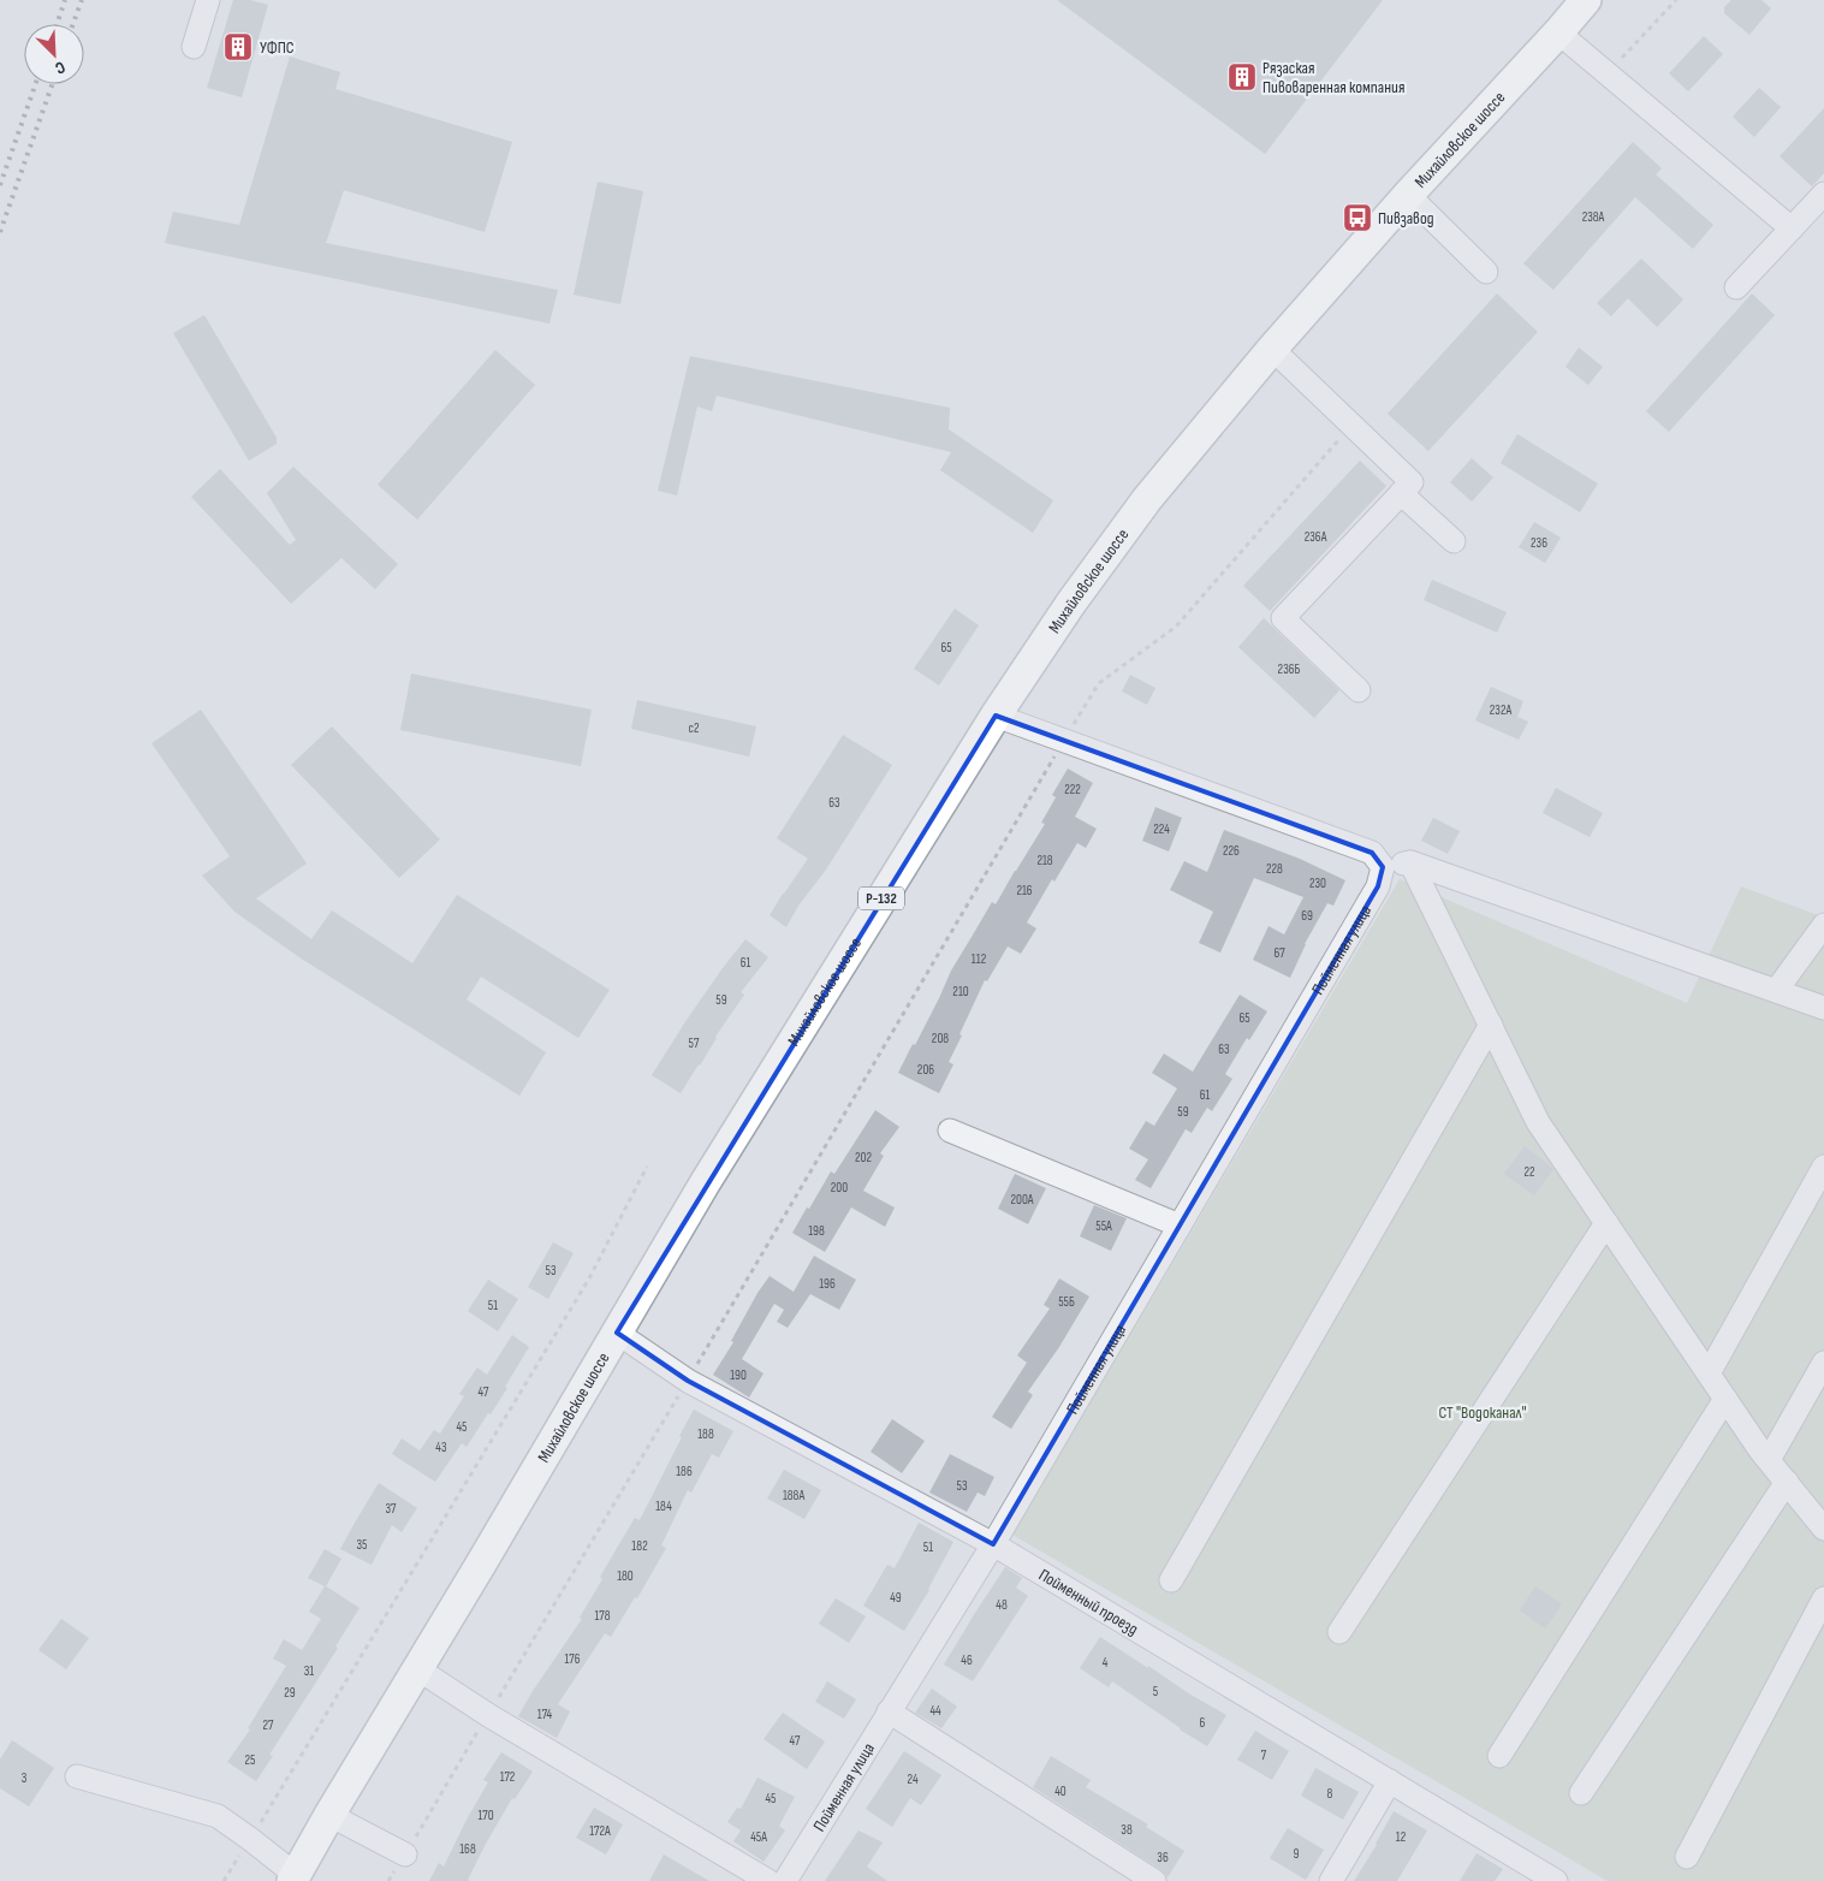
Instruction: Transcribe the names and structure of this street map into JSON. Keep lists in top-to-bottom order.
{
  "streets": {
    "main road": ["Михайловское шоссе", "Р-132"],
    "street": ["Пойменная улица", "Пойменный проезд"]
  },
  "crossings": [
    ["Михайловское шоссе", "Пойменный проезд"],
    ["Пойменная улица", "Пойменный проезд"]
  ],
  "parks": ["СТ \"Водоканал\""],
  "places": {
    "building": ["УФПС", "Рязаская Пивоваренная компания"],
    "bus stop": ["Пивзавод"]
  },
  "house_numbers": [
    "238А",
    "236А",
    "236",
    "65",
    "236Б",
    "232А",
    "с2",
    "222",
    "63",
    "224",
    "226",
    "218",
    "228",
    "230",
    "216",
    "69",
    "67",
    "112",
    "61",
    "210",
    "59",
    "65",
    "208",
    "57",
    "63",
    "206",
    "61",
    "59",
    "202",
    "22",
    "200",
    "200А",
    "55А",
    "198",
    "53",
    "196",
    "55Б",
    "51",
    "190",
    "47",
    "45",
    "188",
    "43",
    "186",
    "53",
    "188А",
    "184",
    "37",
    "35",
    "182",
    "51",
    "180",
    "49",
    "48",
    "178",
    "176",
    "46",
    "4",
    "31",
    "5",
    "29",
    "44",
    "174",
    "6",
    "27",
    "47",
    "7",
    "25",
    "172",
    "3",
    "24",
    "40",
    "8",
    "45",
    "170",
    "38",
    "172А",
    "45А",
    "12",
    "168",
    "9",
    "36"
  ],
  "north": "bottom right"
}
